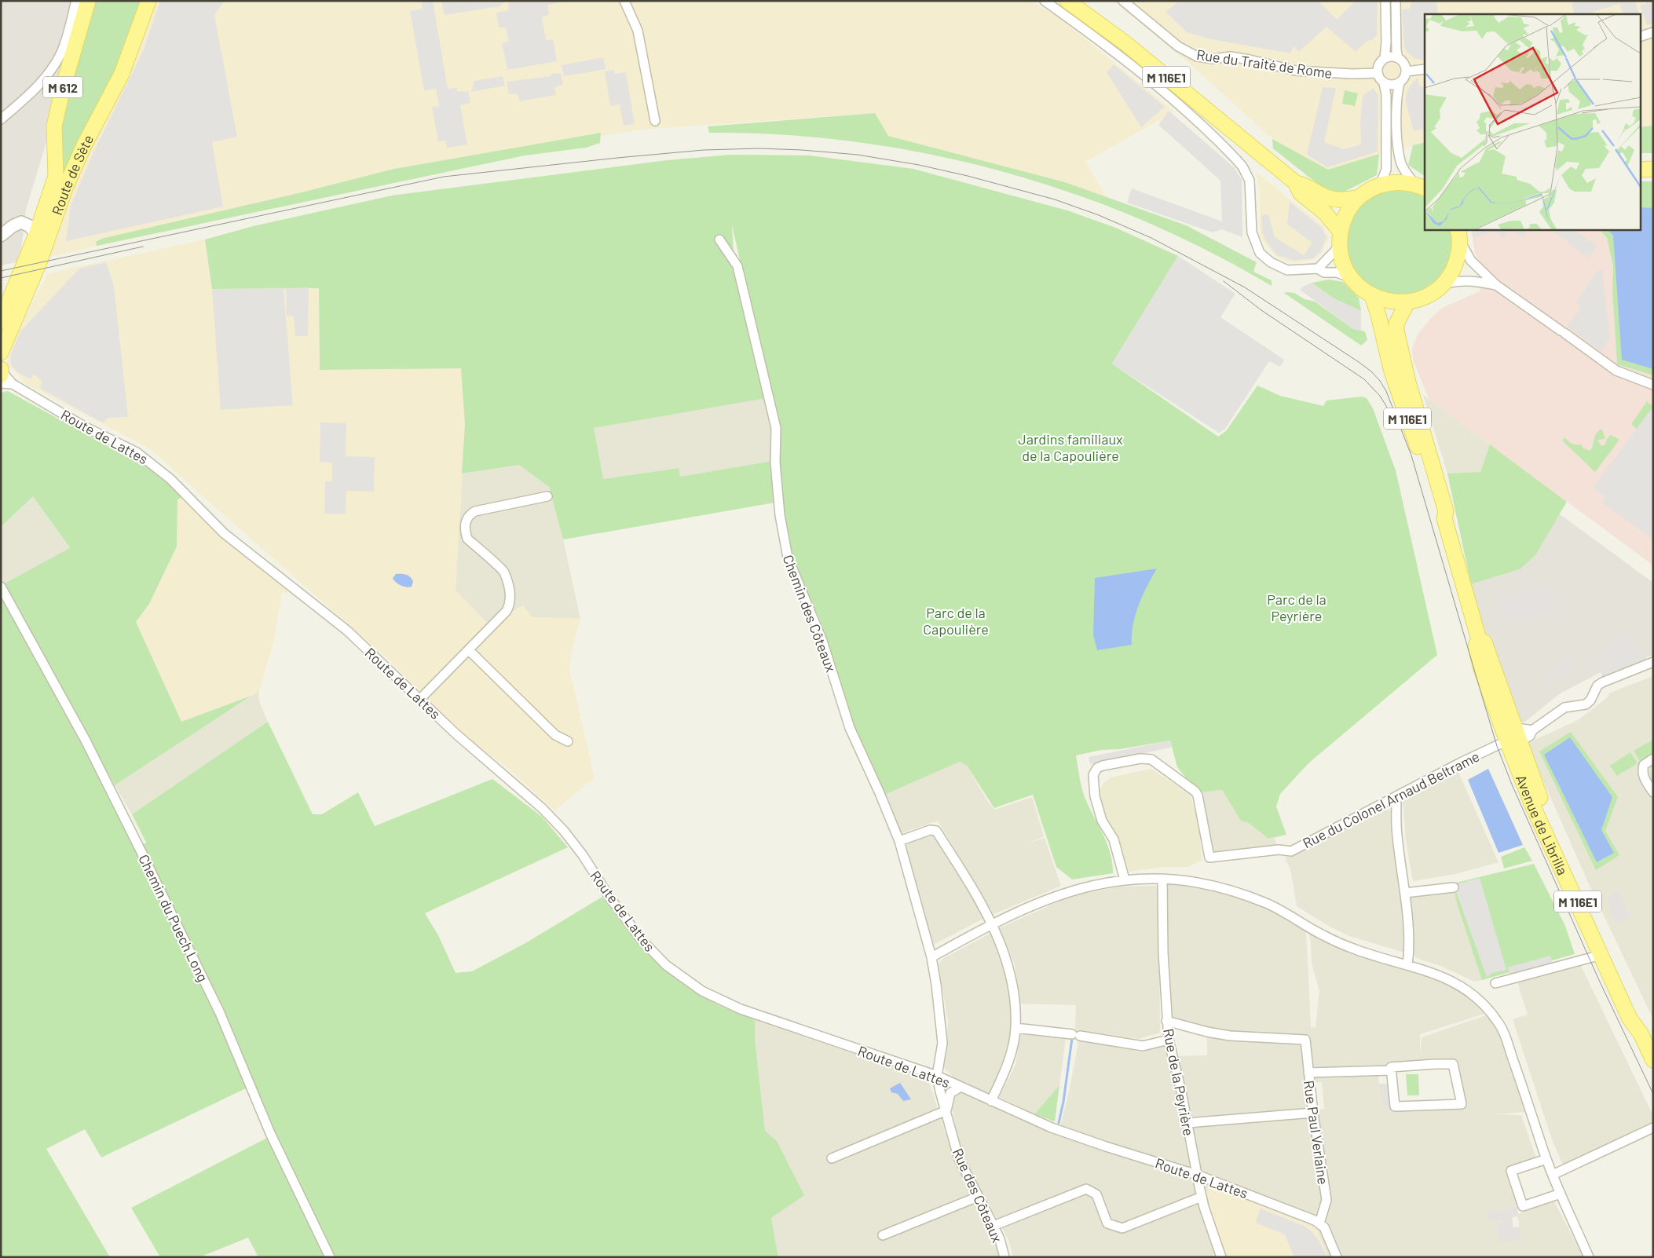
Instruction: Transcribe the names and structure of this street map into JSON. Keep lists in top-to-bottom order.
{
  "streets": {
    "main road": [
      "M 116E1",
      "M 612",
      "Route de Sète",
      "Avenue de Librilla"
    ],
    "street": [
      "Rue du Traité de Rome",
      "Route de Lattes",
      "Chemin des Côteaux",
      "Rue du Colonel Arnaud Beltrame",
      "Chemin du Puech Long",
      "Rue de la Peyrière",
      "Rue Paul Verlaine",
      "Rue des Côteaux"
    ]
  },
  "crossings": [
    ["Route de Lattes", "Rue de la Peyrière"],
    ["Route de Lattes", "Rue Paul Verlaine"],
    ["Route de Lattes", "Rue des Côteaux"],
    ["Chemin des Côteaux", "Rue des Côteaux"],
    ["Rue du Colonel Arnaud Beltrame", "Avenue de Librilla"],
    ["Rue de la Peyrière", "Rue Paul Verlaine"]
  ],
  "parks": ["Jardins familiaux de la Capoulière", "Parc de la Peyrière", "Parc de la Capoulière"]
}
